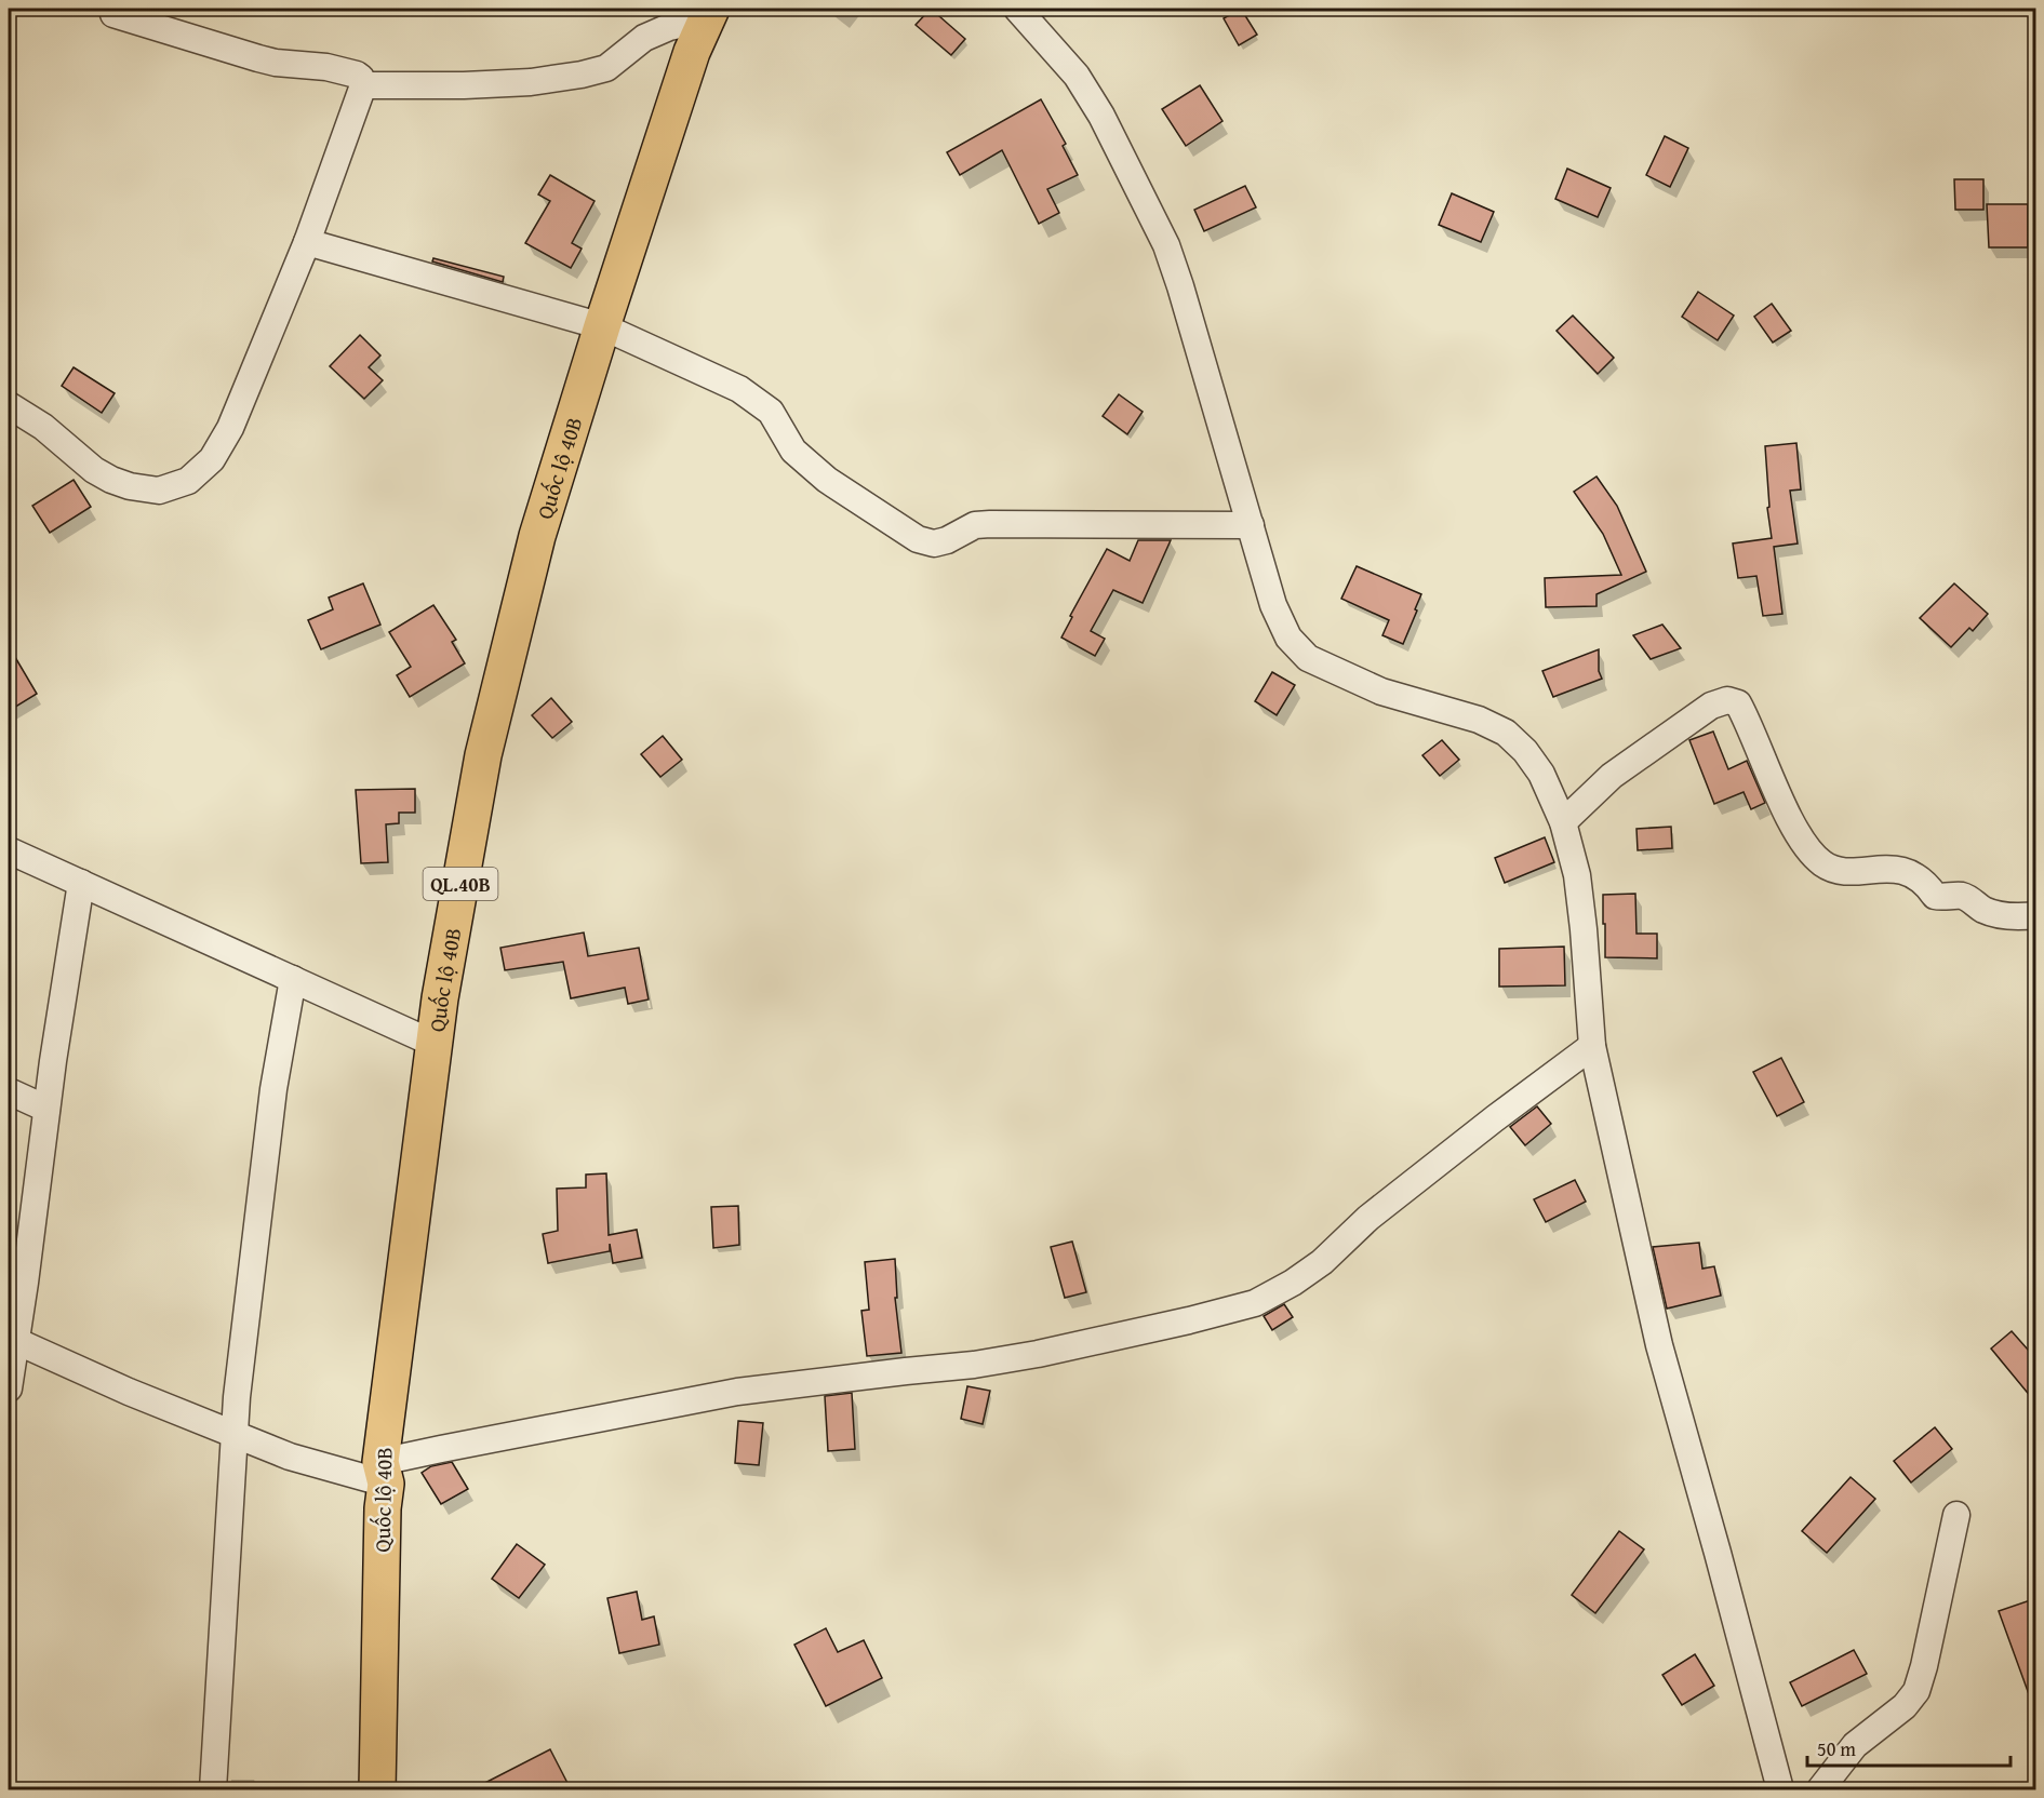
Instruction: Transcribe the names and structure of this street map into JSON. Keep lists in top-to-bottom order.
{
  "streets": {
    "highway": ["Quốc lộ 40B", "QL.40B"]
  },
  "scale_bar": "50 m"
}
